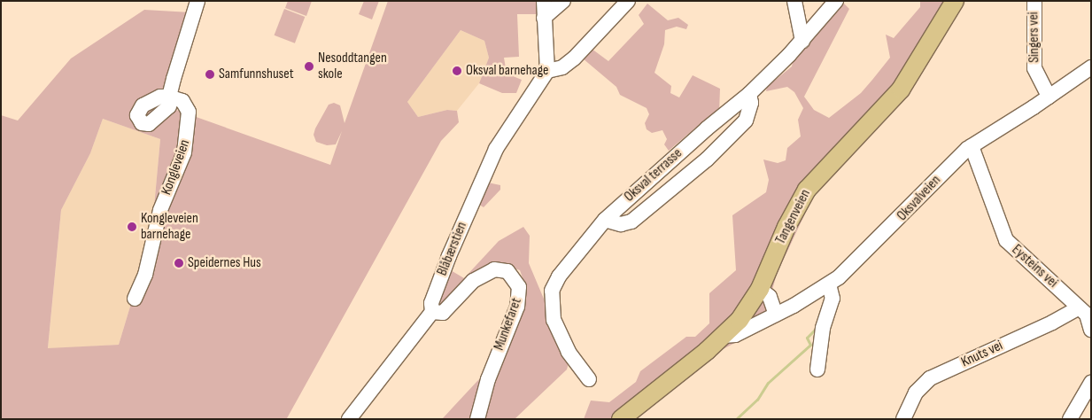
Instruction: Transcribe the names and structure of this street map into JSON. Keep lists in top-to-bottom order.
{
  "streets": {
    "main road": ["Tangenveien"],
    "street": [
      "Singers vei",
      "Kongleveien",
      "Oksval terrasse",
      "Oksvalveien",
      "Blåbærstien",
      "Eysteins vei",
      "Munkefaret",
      "Knuts vei"
    ]
  },
  "crossings": [
    ["Singers vei", "Oksvalveien"],
    ["Oksvalveien", "Tangenveien"],
    ["Oksvalveien", "Eysteins vei"],
    ["Blåbærstien", "Munkefaret"],
    ["Eysteins vei", "Knuts vei"]
  ],
  "places": [
    "Nesoddtangen skole",
    "Oksval barnehage",
    "Samfunnshuset",
    "Kongleveien barnehage",
    "Speidernes Hus"
  ]
}
